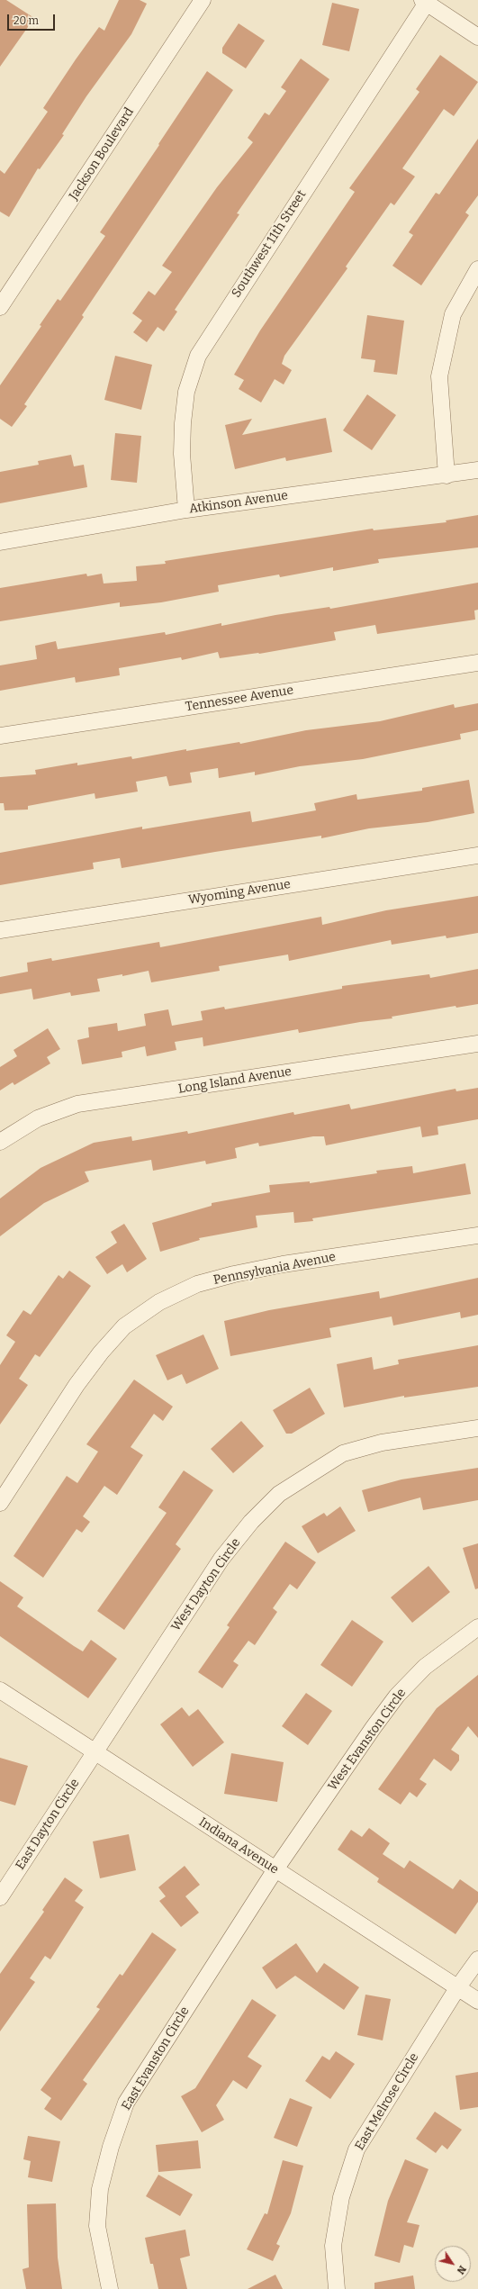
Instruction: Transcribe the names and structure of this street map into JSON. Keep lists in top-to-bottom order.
{
  "streets": {
    "street": [
      "Jackson Boulevard",
      "Southwest 11th Street",
      "Atkinson Avenue",
      "Tennessee Avenue",
      "Wyoming Avenue",
      "Long Island Avenue",
      "Pennsylvania Avenue",
      "West Dayton Circle",
      "West Evanston Circle",
      "East Dayton Circle",
      "Indiana Avenue",
      "East Evanston Circle",
      "East Melrose Circle"
    ]
  },
  "crossings": [
    ["Southwest 11th Street", "Atkinson Avenue"],
    ["West Dayton Circle", "East Dayton Circle"],
    ["West Dayton Circle", "Indiana Avenue"],
    ["West Evanston Circle", "Indiana Avenue"],
    ["West Evanston Circle", "East Evanston Circle"],
    ["East Dayton Circle", "Indiana Avenue"],
    ["Indiana Avenue", "East Evanston Circle"],
    ["Indiana Avenue", "East Melrose Circle"]
  ],
  "scale_bar": "20 m",
  "north": "bottom right"
}
